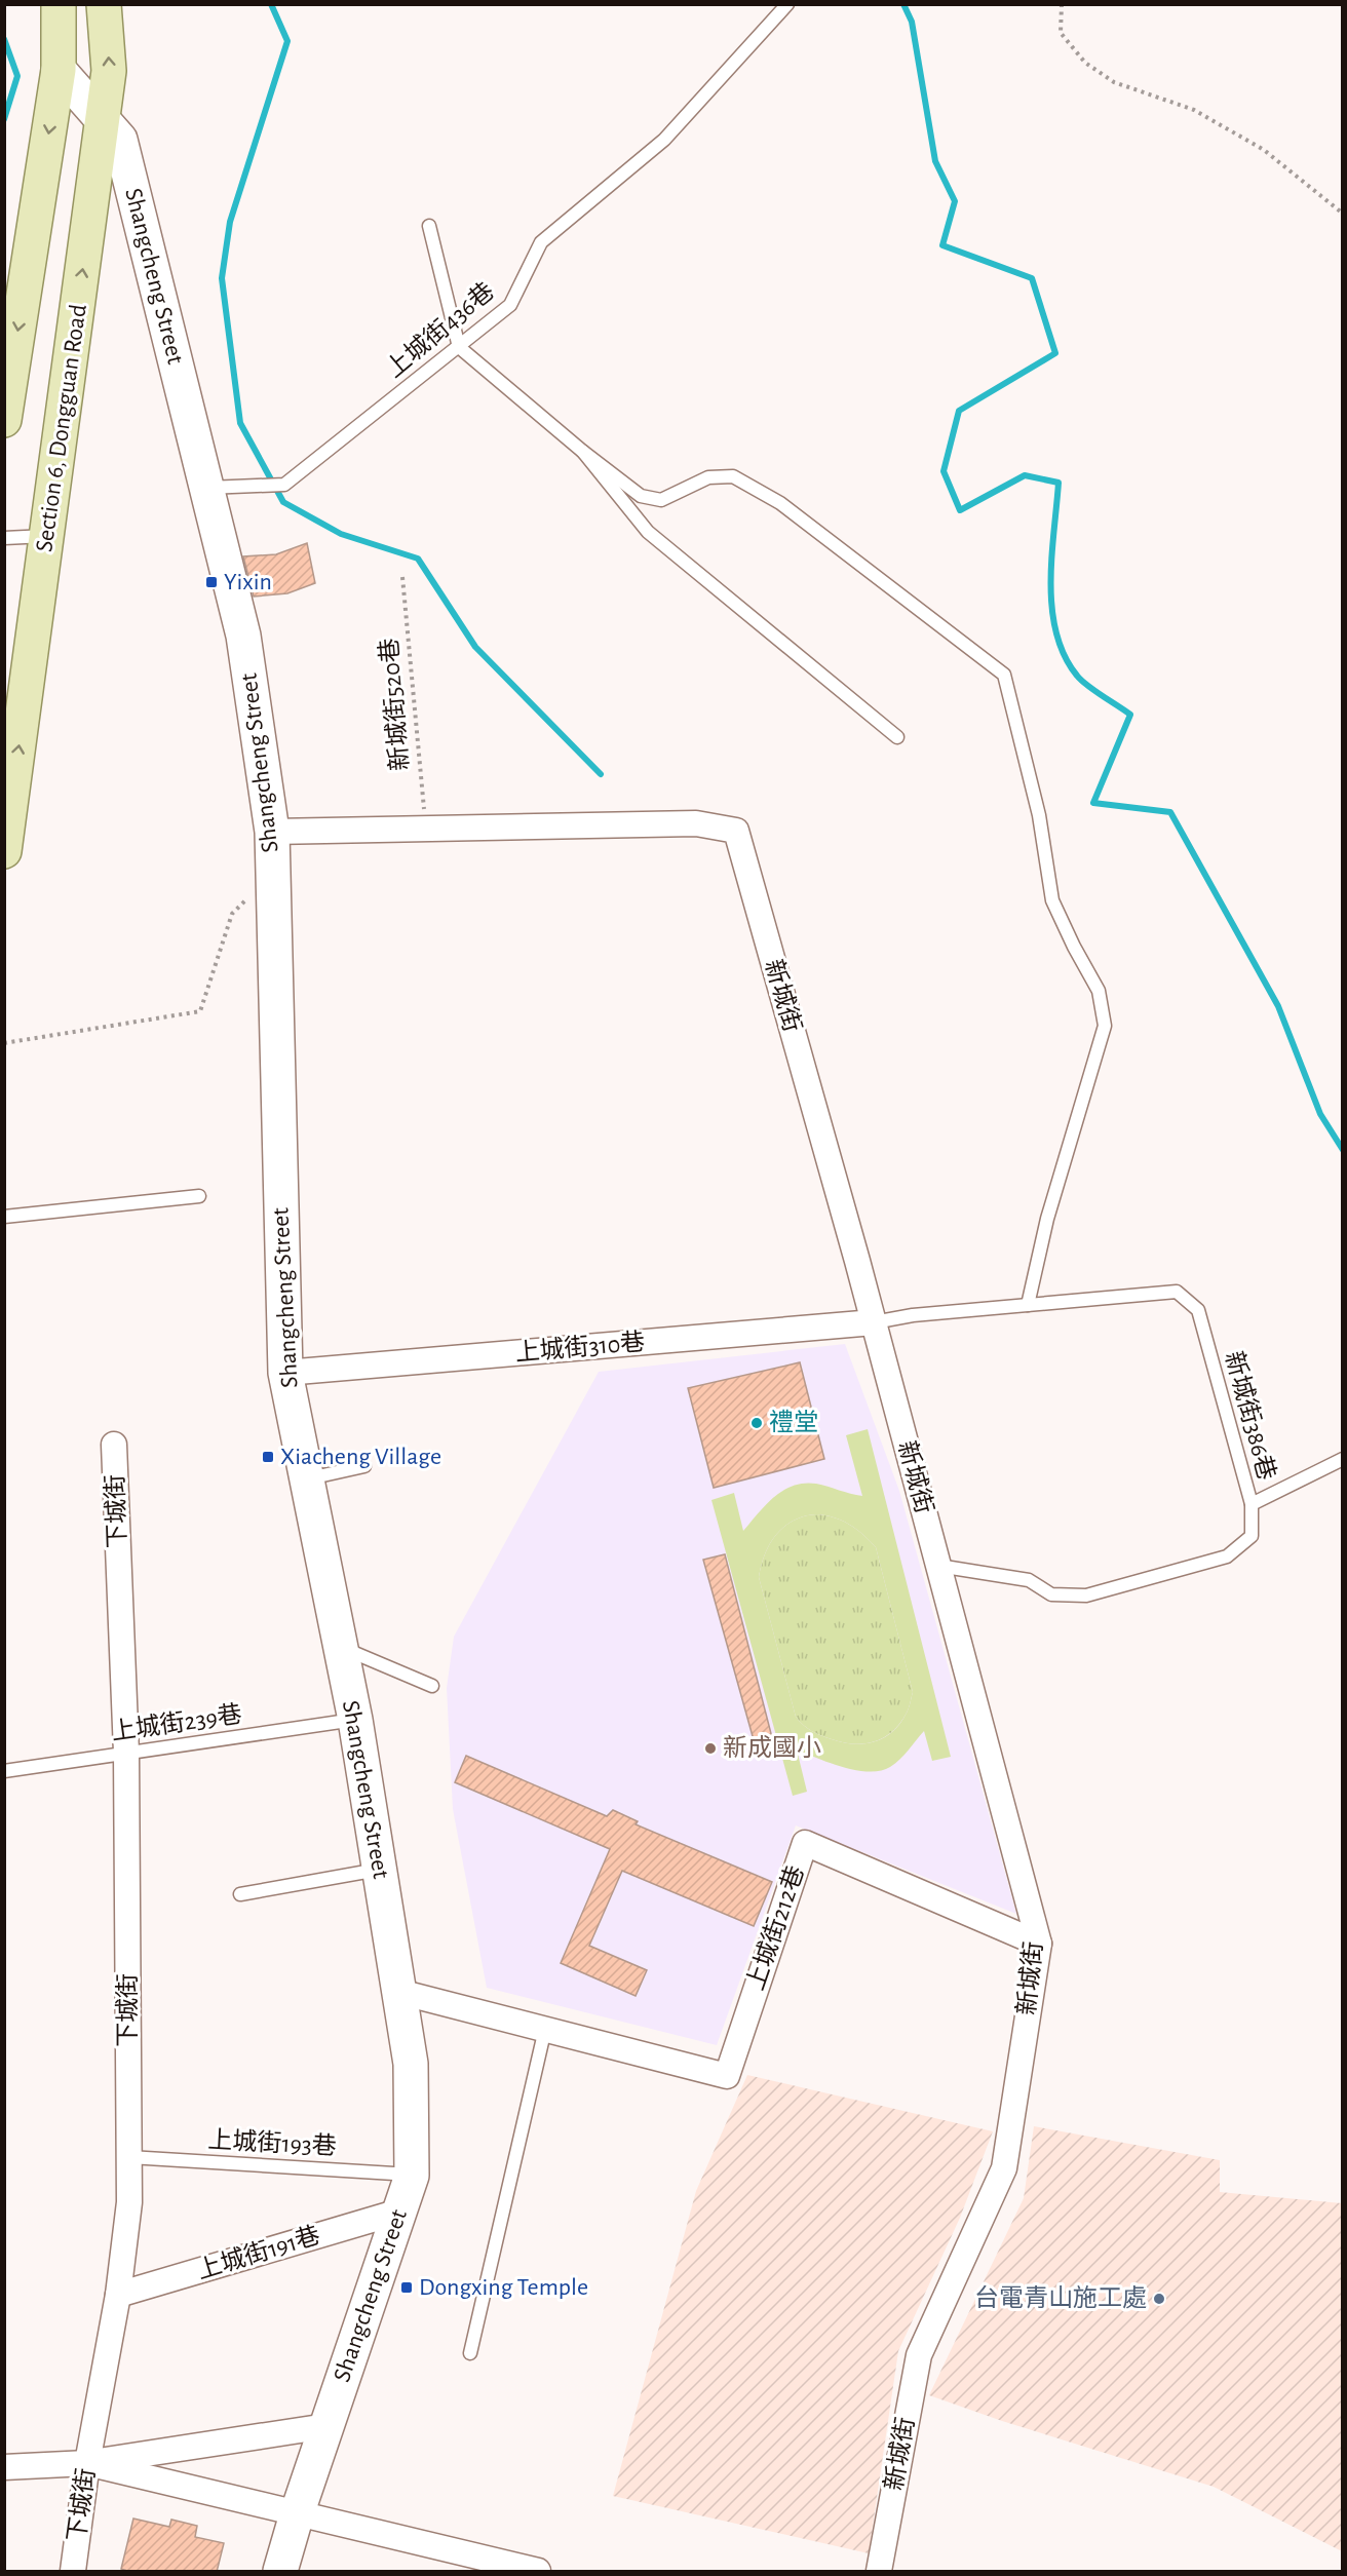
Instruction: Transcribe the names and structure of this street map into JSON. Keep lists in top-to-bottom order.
{
  "streets": {
    "main road": ["Section 6, Dongguan Road"],
    "street": [
      "Shangcheng Street",
      "新城街",
      "上城街310巷",
      "下城街",
      "上城街212巷",
      "上城街191巷"
    ],
    "lane": [
      "上城街436巷",
      "新城街386巷",
      "上城街239巷",
      "上城街193巷"
    ],
    "path": ["新城街520巷"]
  },
  "crossings": [
    ["Shangcheng Street", "上城街436巷"],
    ["Shangcheng Street", "Section 6, Dongguan Road"],
    ["Shangcheng Street", "新城街"],
    ["Shangcheng Street", "上城街310巷"],
    ["Shangcheng Street", "上城街239巷"],
    ["Shangcheng Street", "上城街212巷"],
    ["Shangcheng Street", "上城街193巷"],
    ["Shangcheng Street", "上城街191巷"],
    ["新城街520巷", "新城街"],
    ["新城街", "上城街310巷"],
    ["新城街", "新城街386巷"],
    ["新城街", "上城街212巷"],
    ["上城街310巷", "新城街386巷"],
    ["下城街", "上城街239巷"],
    ["下城街", "上城街193巷"],
    ["下城街", "上城街191巷"]
  ],
  "places": {
    "transit": ["Yixin", "Xiacheng Village", "Dongxing Temple"],
    "other": ["禮堂", "新成國小", "台電青山施工處"]
  }
}
